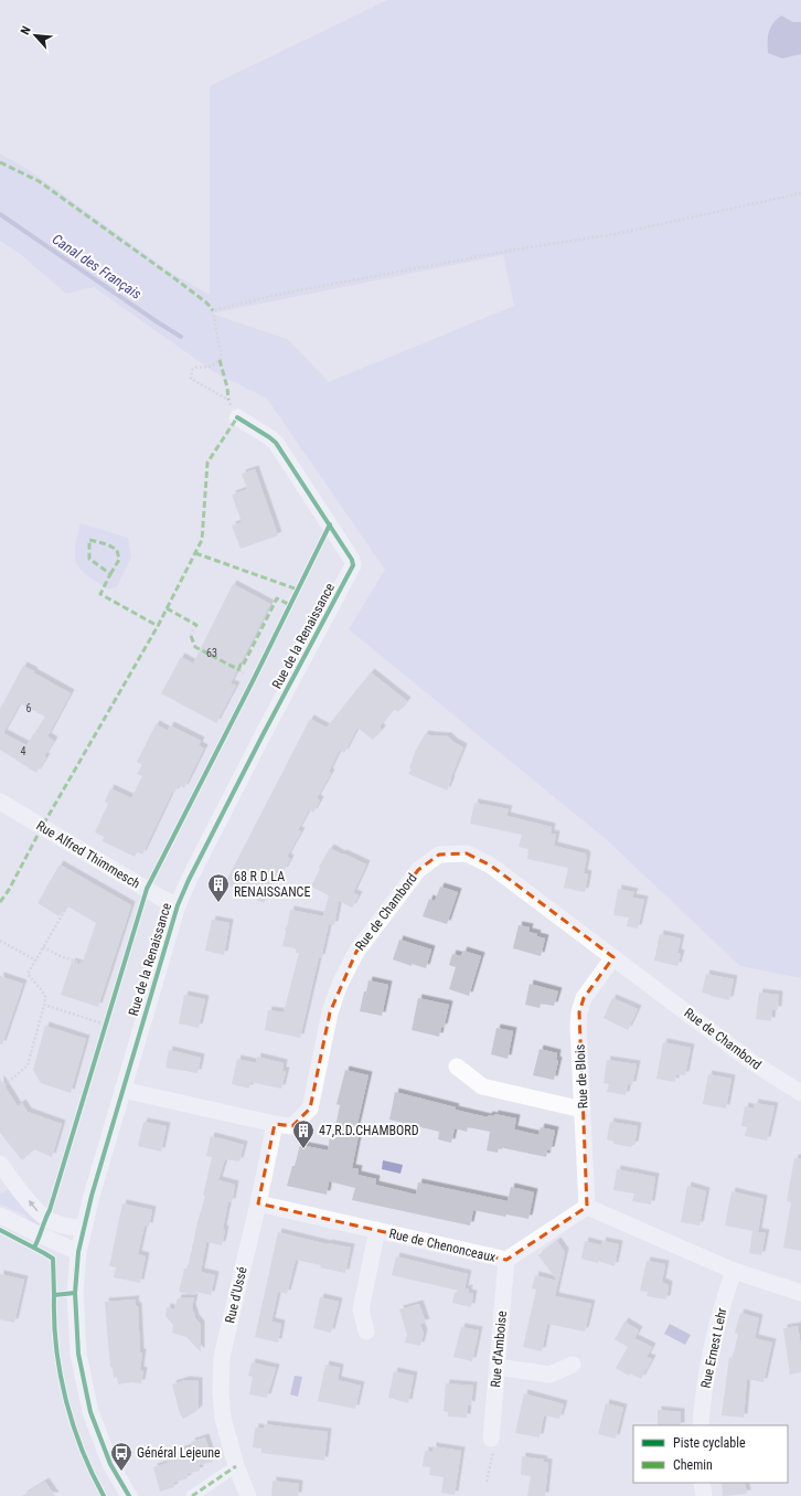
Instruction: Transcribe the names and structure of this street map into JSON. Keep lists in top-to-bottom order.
{
  "streets": {
    "street": [
      "Rue de la Renaissance",
      "Rue Alfred Thimmesch",
      "Rue de Chambord",
      "Rue de Blois",
      "Rue de Chenonceaux",
      "Rue d'Ussé",
      "Rue Ernest Lehr",
      "Rue d'Amboise"
    ]
  },
  "crossings": [
    ["Rue de la Renaissance", "Rue Alfred Thimmesch"],
    ["Rue de la Renaissance", "Rue de Chambord"],
    ["Rue de Chambord", "Rue de Blois"],
    ["Rue de Chambord", "Rue d'Ussé"],
    ["Rue de Blois", "Rue de Chenonceaux"],
    ["Rue de Chenonceaux", "Rue d'Ussé"],
    ["Rue de Chenonceaux", "Rue d'Amboise"]
  ],
  "water": ["Canal des Français"],
  "places": {
    "building": ["68 R D LA RENAISSANCE", "47,R.D.CHAMBORD"],
    "bus stop": ["Général Lejeune"]
  },
  "house_numbers": ["63", "6", "4"],
  "legend": ["Piste cyclable", "Chemin"],
  "north": "top left"
}
